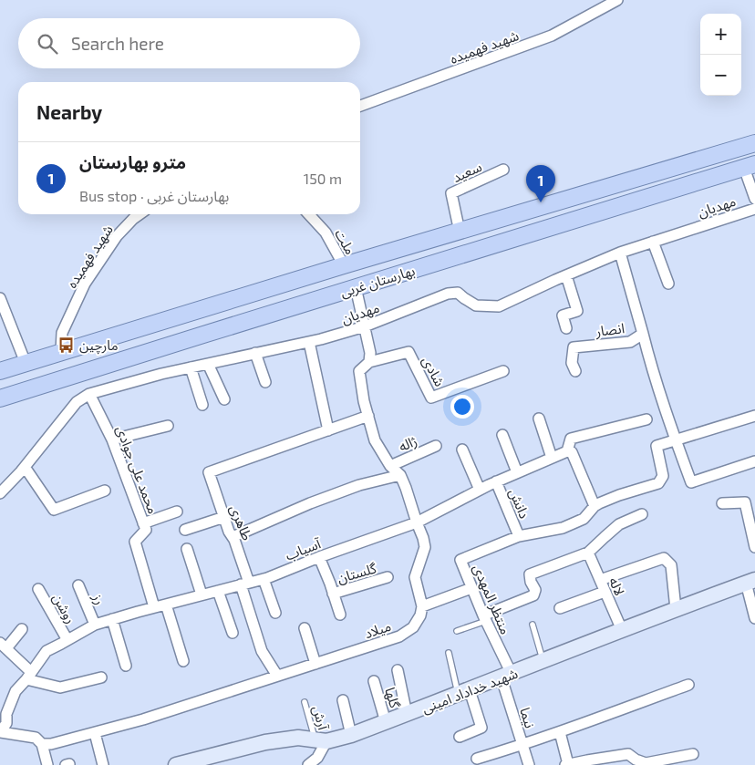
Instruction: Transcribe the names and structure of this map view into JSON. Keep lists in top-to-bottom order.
{
  "streets": {
    "main road": ["بهارستان غربی"],
    "street": [
      "شهید فهمیده",
      "سعید",
      "مهدیان",
      "ملت",
      "انصار",
      "شادی",
      "ژاله",
      "محمد علی جوادی",
      "دانش",
      "طاهری",
      "آسیاب",
      "گلستان",
      "لاله",
      "رز",
      "منتظر المهدی",
      "روشن",
      "میلاد",
      "شهید خداداد امینی",
      "گلها",
      "نیما"
    ],
    "lane": ["آرش"]
  },
  "crossings": [
    ["شهید فهمیده", "بهارستان غربی"],
    ["سعید", "بهارستان غربی"],
    ["مهدیان", "بهارستان غربی"],
    ["مهدیان", "انصار"],
    ["مهدیان", "محمد علی جوادی"],
    ["ملت", "بهارستان غربی"],
    ["محمد علی جوادی", "آسیاب"],
    ["دانش", "آسیاب"],
    ["دانش", "منتظر المهدی"],
    ["طاهری", "آسیاب"],
    ["طاهری", "میلاد"],
    ["آسیاب", "رز"],
    ["آسیاب", "روشن"],
    ["لاله", "شهید خداداد امینی"],
    ["منتظر المهدی", "شهید خداداد امینی"],
    ["منتظر المهدی", "نیما"],
    ["شهید خداداد امینی", "گلها"],
    ["شهید خداداد امینی", "آرش"],
    ["شهید خداداد امینی", "نیما"]
  ],
  "places": {
    "bus stop": ["مارچین"]
  },
  "page": {
    "map_buttons": ["+", "−"],
    "search": "Search here",
    "heading": "Nearby",
    "list": [
      {
        "mark": "1",
        "name": "مترو بهارستان",
        "note": "Bus stop · بهارستان غربی",
        "value": "150 m"
      }
    ],
    "pins": "1"
  }
}
